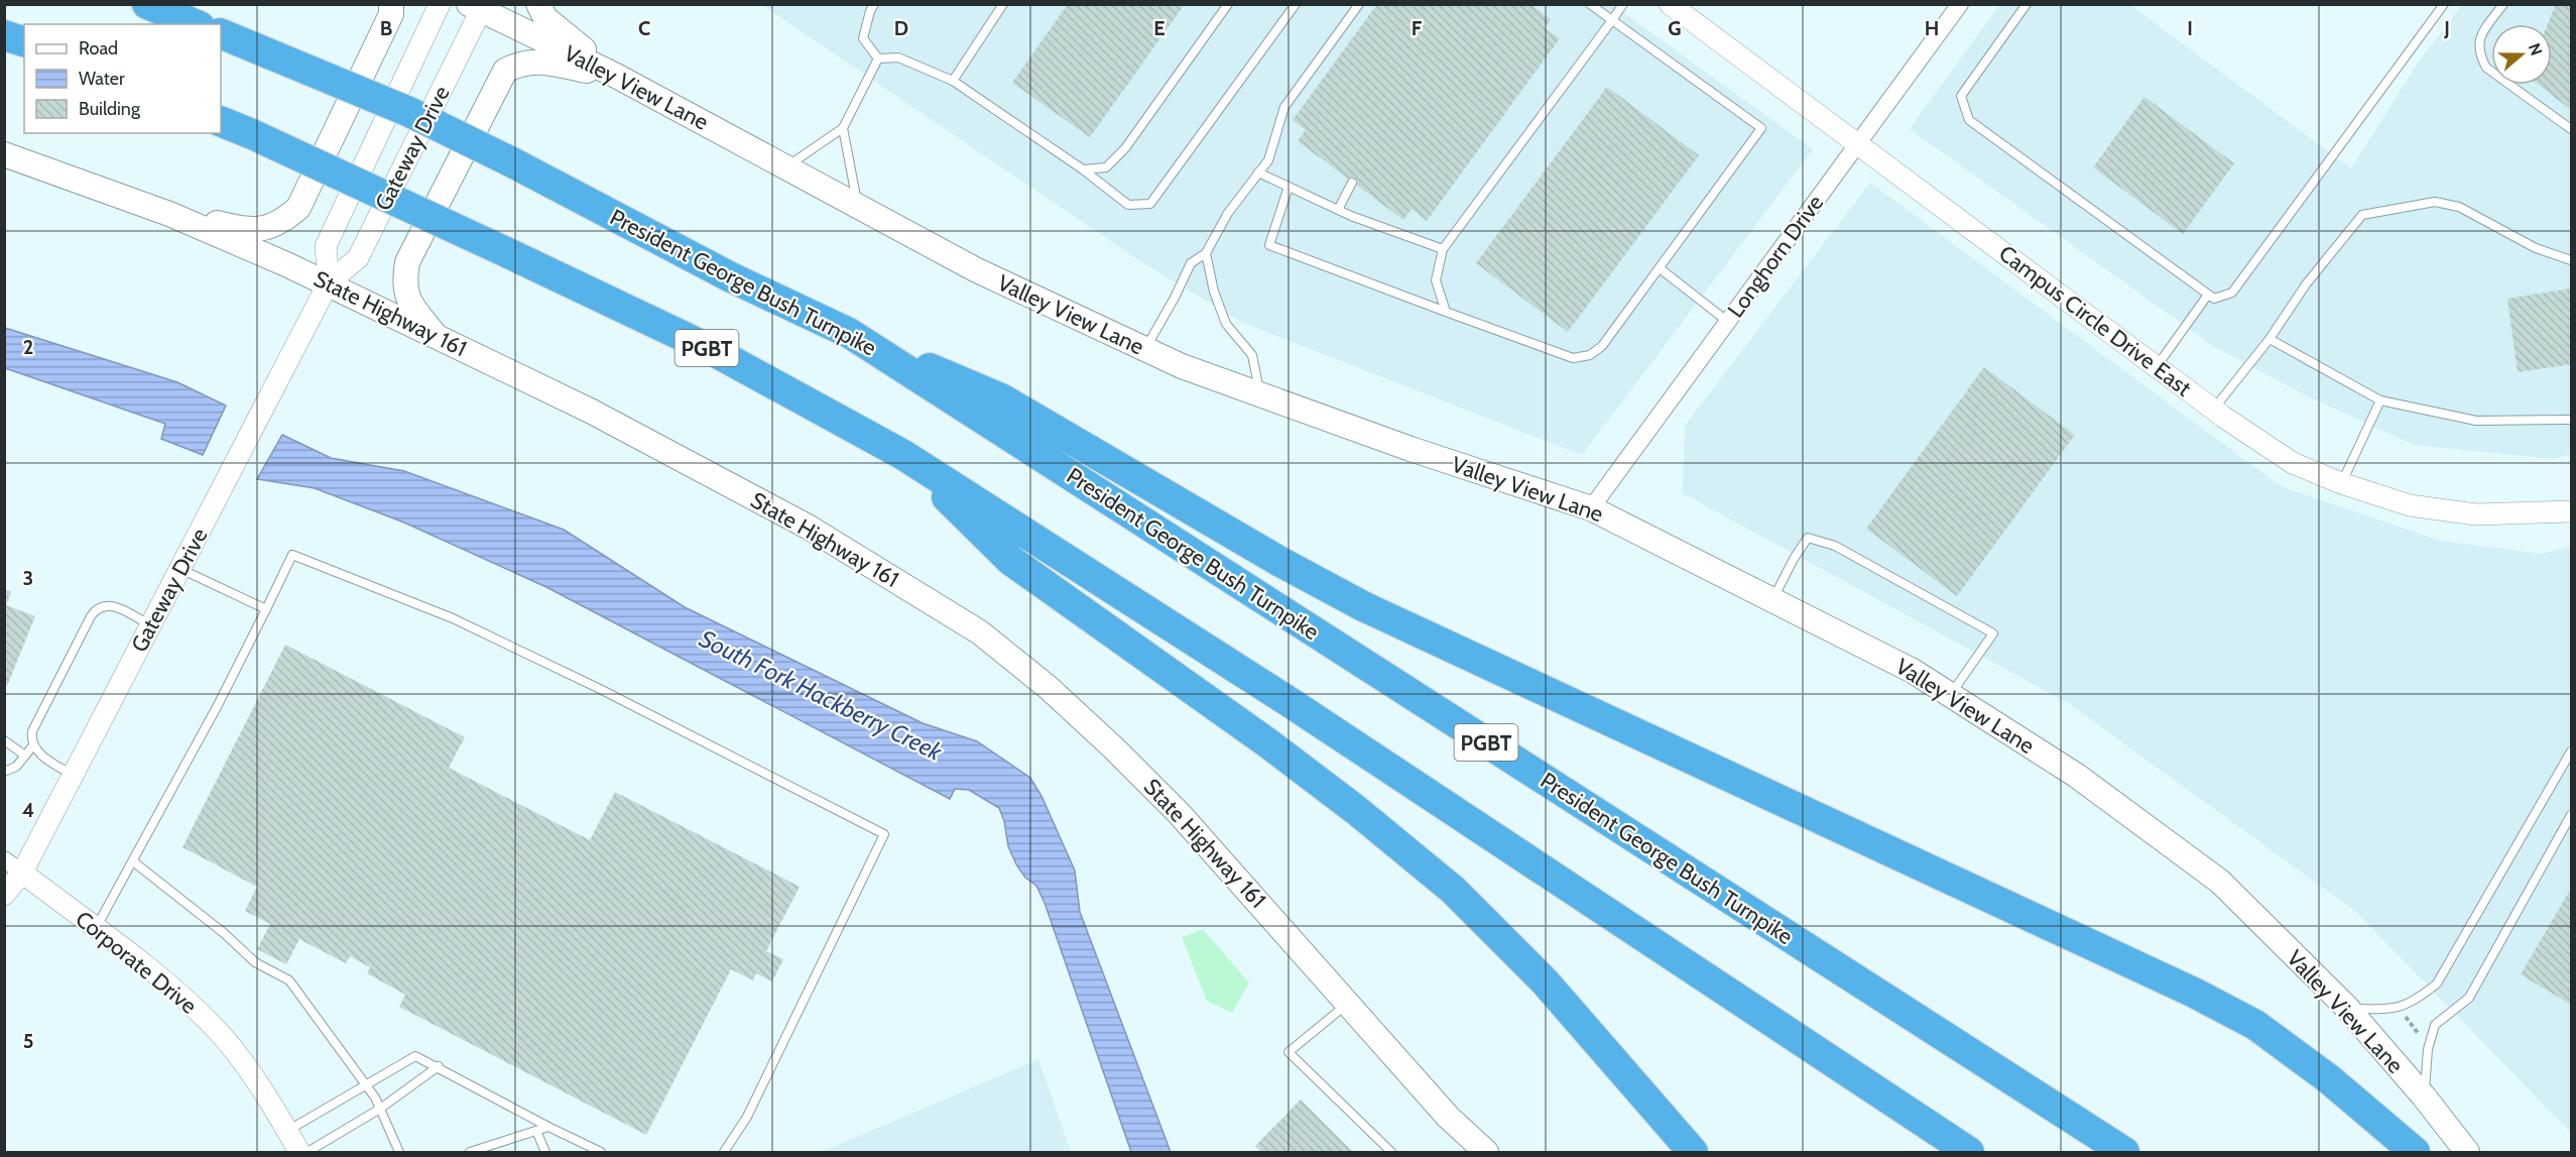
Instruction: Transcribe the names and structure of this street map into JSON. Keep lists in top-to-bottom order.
{
  "streets": {
    "highway": ["President George Bush Turnpike", "PGBT"],
    "main road": ["Valley View Lane", "State Highway 161"],
    "street": [
      "Gateway Drive",
      "Longhorn Drive",
      "Campus Circle Drive East",
      "Corporate Drive"
    ]
  },
  "crossings": [
    ["Valley View Lane", "Gateway Drive"],
    ["Valley View Lane", "Longhorn Drive"],
    ["Gateway Drive", "State Highway 161"],
    ["Gateway Drive", "Corporate Drive"],
    ["Longhorn Drive", "Campus Circle Drive East"]
  ],
  "water": ["South Fork Hackberry Creek"],
  "legend": ["Road", "Water", "Building"],
  "north": "right",
  "grid": {
    "columns": [
      "B",
      "C",
      "D",
      "E",
      "F",
      "G",
      "H",
      "I",
      "J"
    ],
    "rows": [
      "2",
      "3",
      "4",
      "5"
    ]
  }
}
